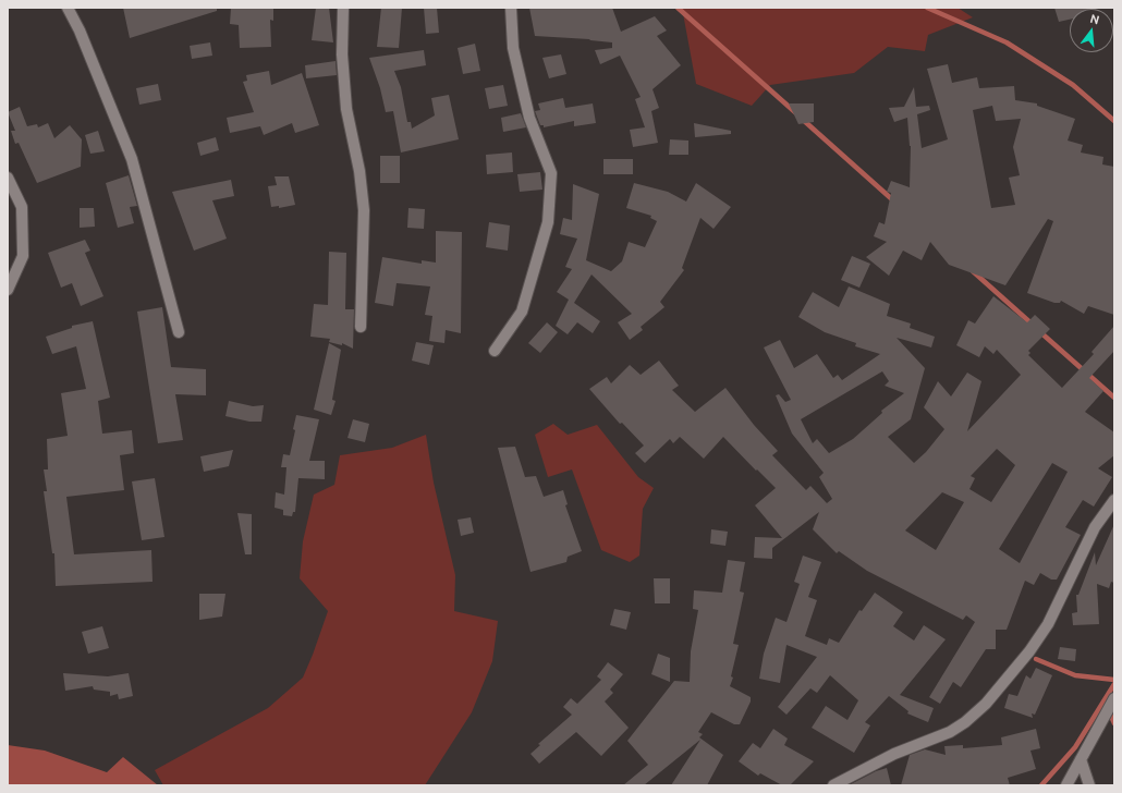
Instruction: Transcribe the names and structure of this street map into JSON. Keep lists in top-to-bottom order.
{
  "north": "top"
}
